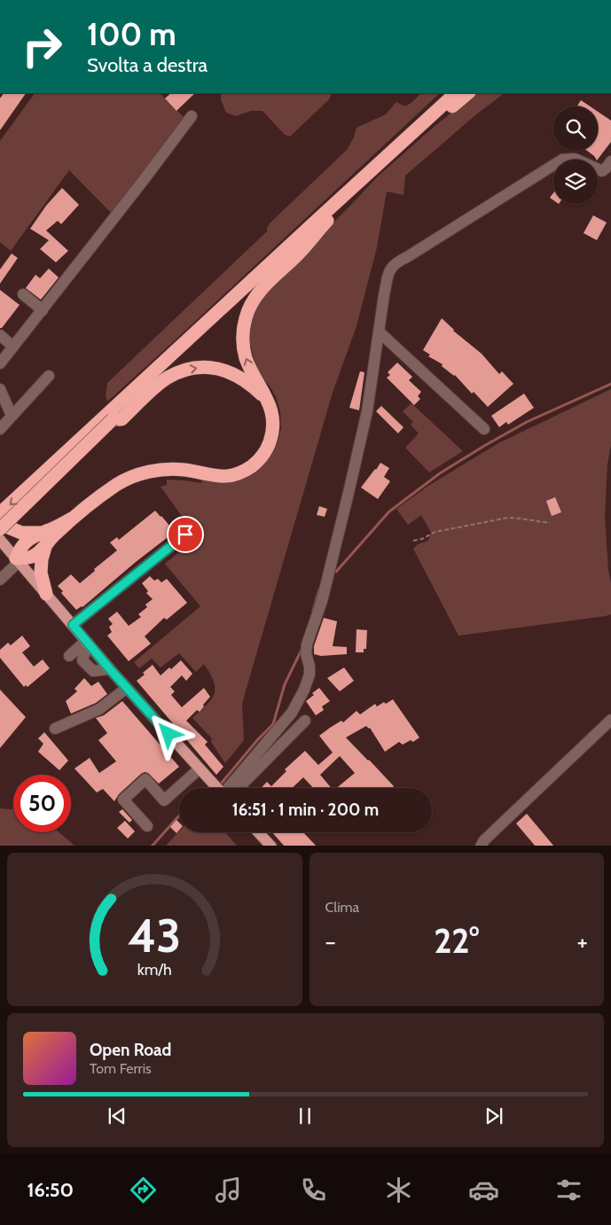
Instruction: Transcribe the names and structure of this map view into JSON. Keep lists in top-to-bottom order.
{
  "page": {
    "turn": ["100 m", "Svolta a destra"],
    "limit": "50",
    "trip": "16:51 · 1 min · 200 m",
    "tile": "Clima",
    "heat": ["−", "22°", "+"],
    "song": ["Open Road", "Tom Ferris"],
    "tabs": "16:50",
    "gauge": ["43", "km/h"]
  }
}
